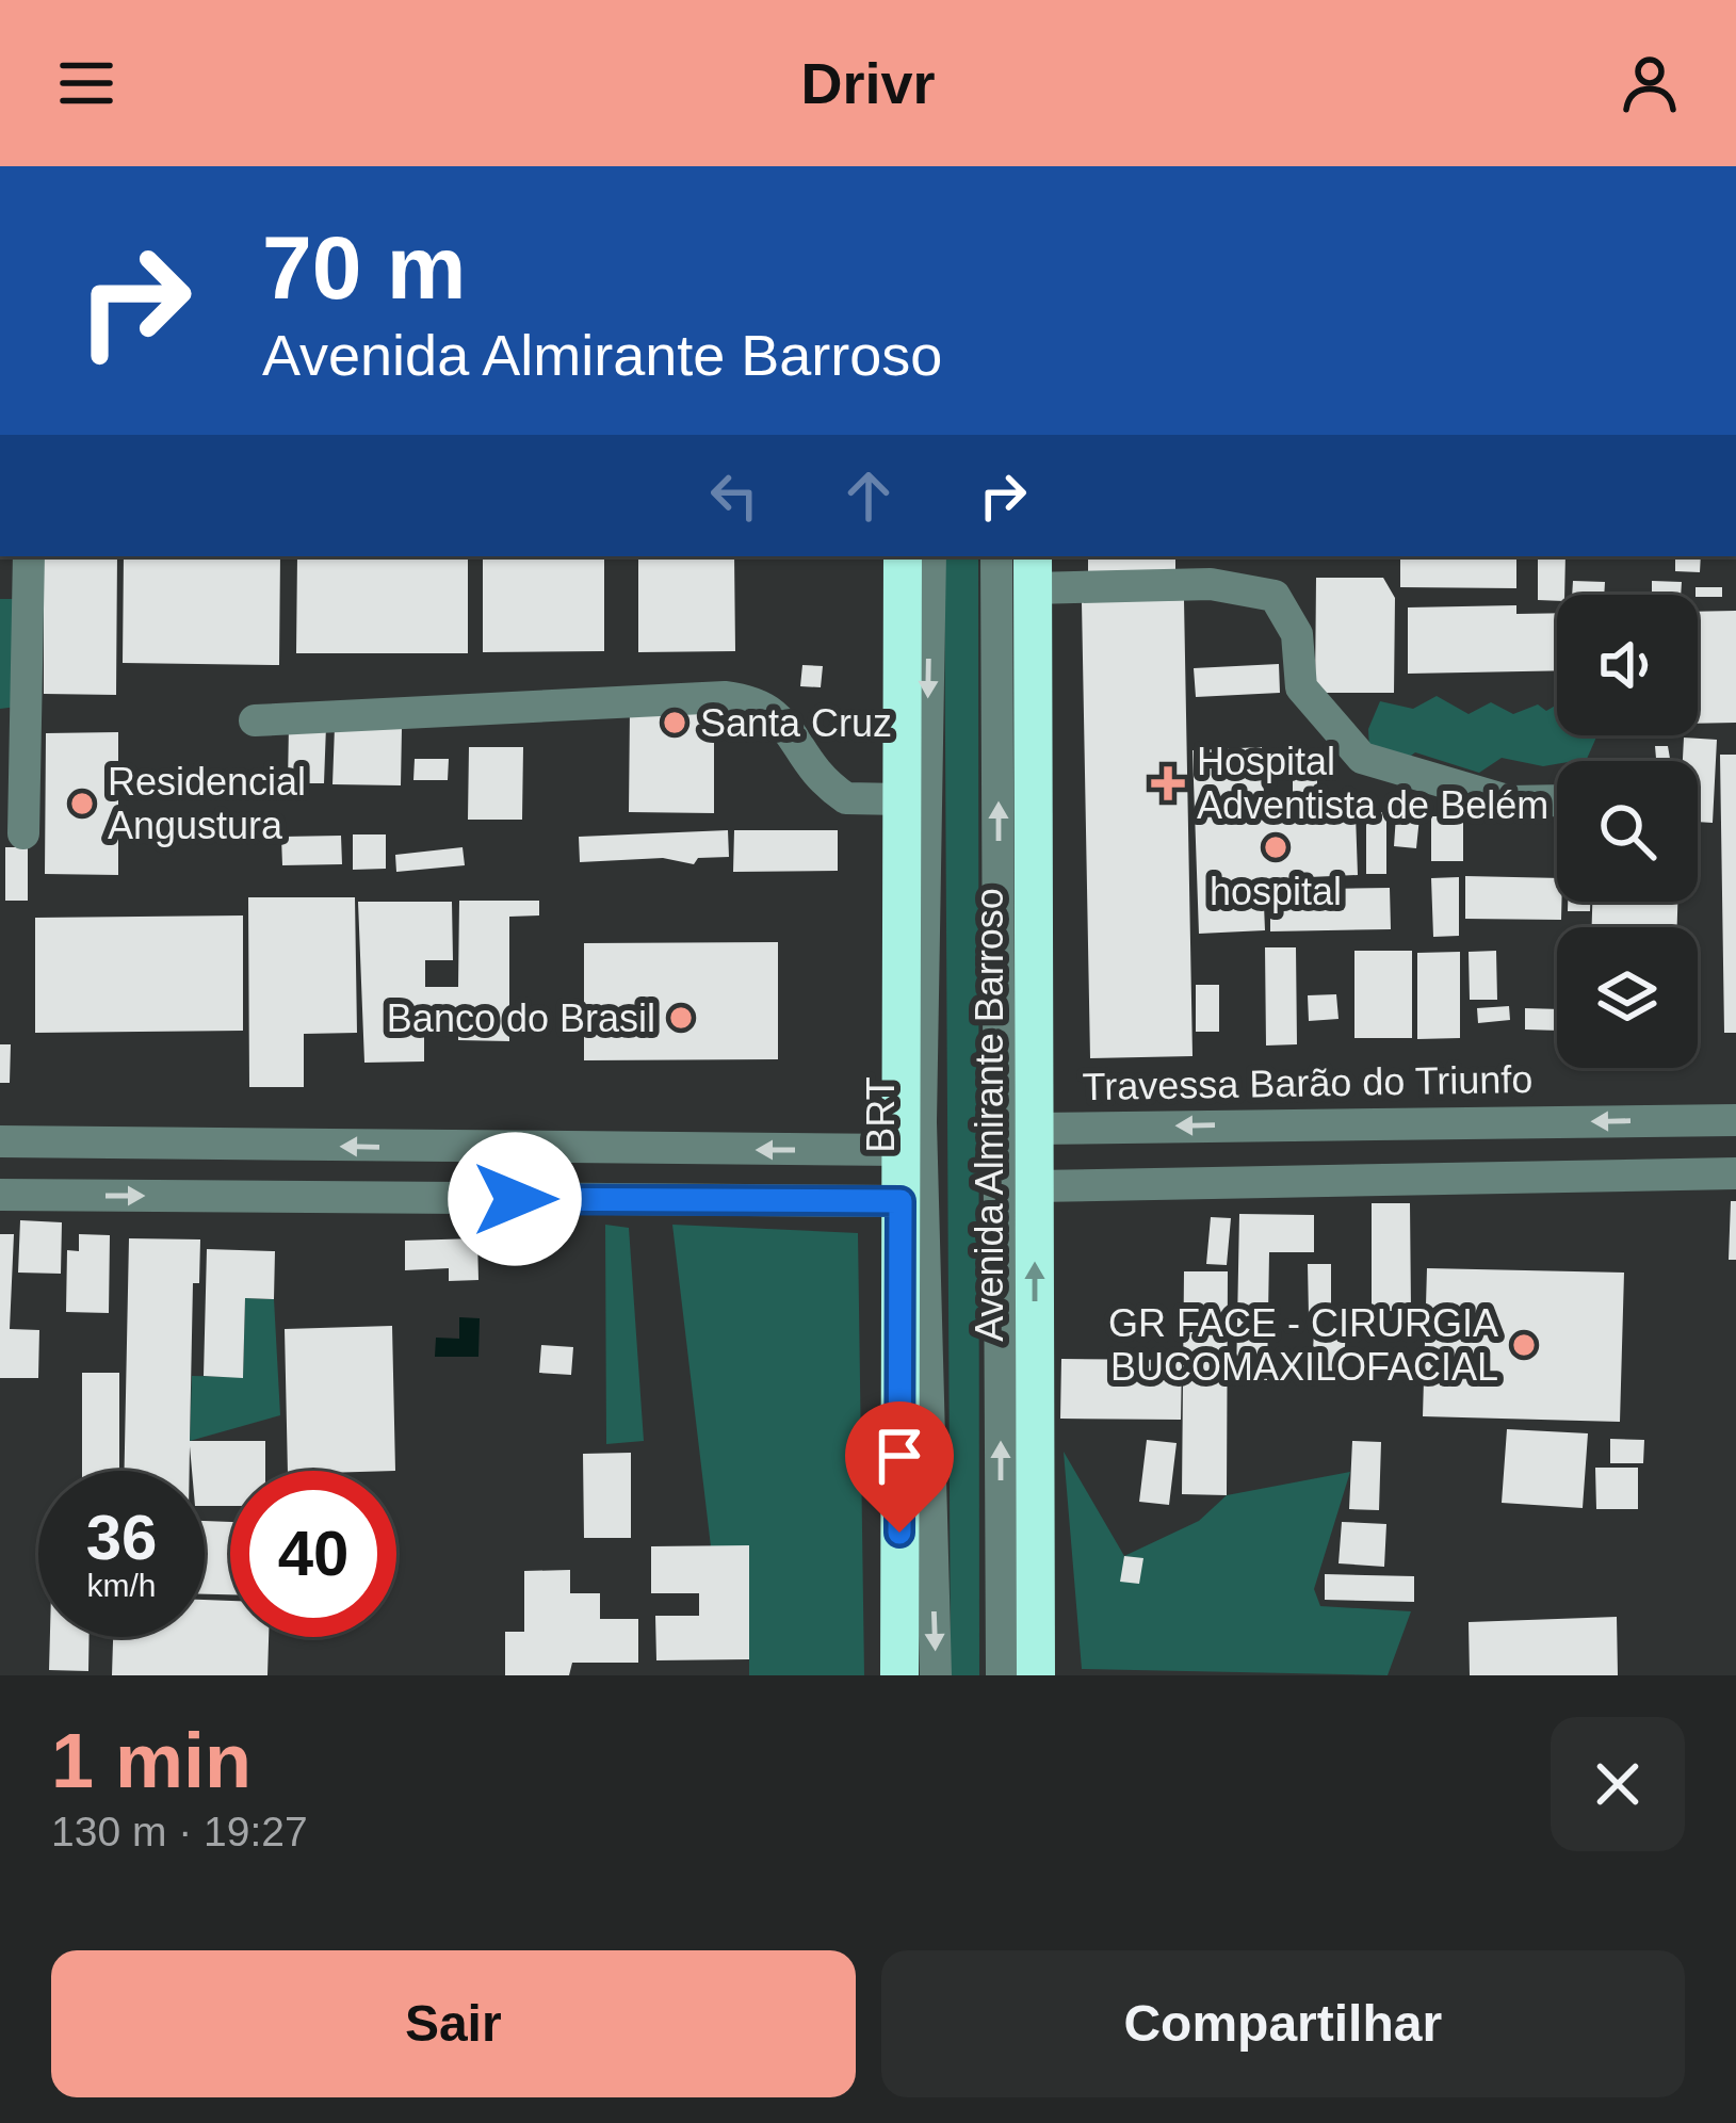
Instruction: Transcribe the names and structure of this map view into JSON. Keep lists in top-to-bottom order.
{
  "streets": {
    "highway": ["Avenida Almirante Barroso"],
    "street": ["Travessa Barão do Triunfo", "BRT"]
  },
  "crossings": [
    ["Travessa Barão do Triunfo", "Avenida Almirante Barroso"]
  ],
  "places": {
    "other": [
      "Santa Cruz",
      "Residencial Angustura",
      "hospital",
      "Banco do Brasil",
      "GR FACE - CIRURGIA BUCOMAXILOFACIAL"
    ],
    "health": ["Hospital Adventista de Belém"]
  },
  "page": {
    "header": "Drivr",
    "turn": ["70 m", "Avenida Almirante Barroso"],
    "speed": "36 km/h",
    "limit": "40",
    "heading": ["1 min", "130 m · 19:27"],
    "buttons": ["Sair", "Compartilhar"]
  }
}
